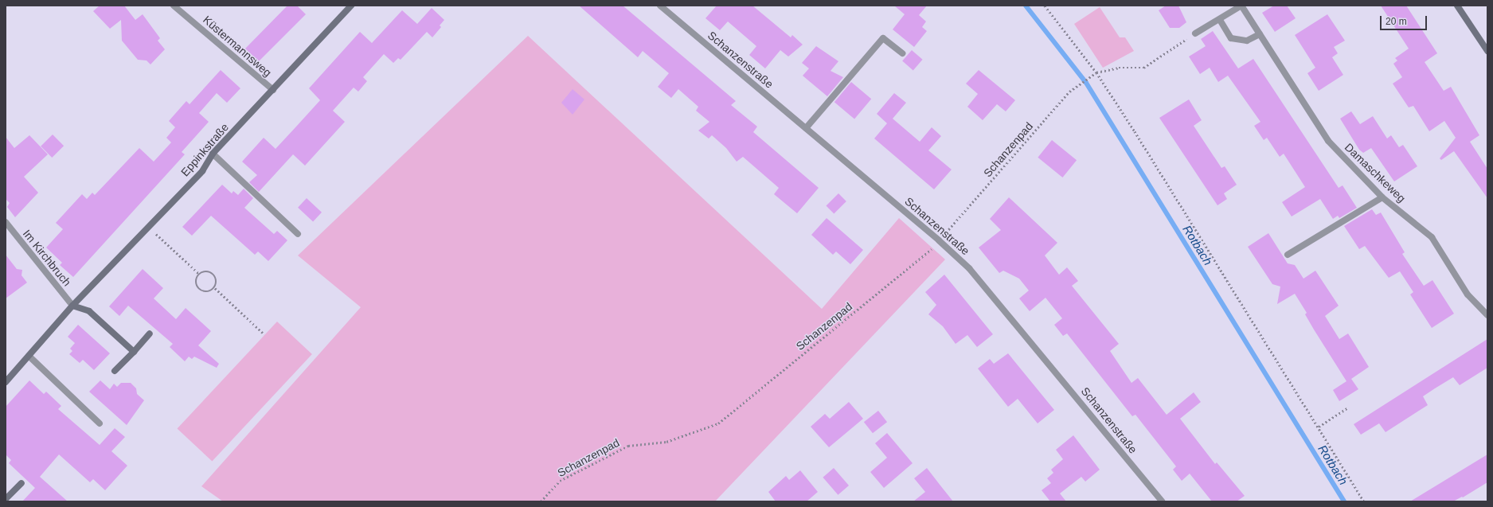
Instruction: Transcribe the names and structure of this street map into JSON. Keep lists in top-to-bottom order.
{
  "streets": {
    "street": [
      "Küstermannsweg",
      "Schanzenstraße",
      "Eppinkstraße",
      "Damaschkeweg",
      "Im Kirchbruch"
    ],
    "path": ["Schanzenpad"]
  },
  "crossings": [
    ["Küstermannsweg", "Eppinkstraße"],
    ["Schanzenstraße", "Schanzenpad"],
    ["Eppinkstraße", "Im Kirchbruch"]
  ],
  "water": ["Rotbach"],
  "scale_bar": "20 m"
}
